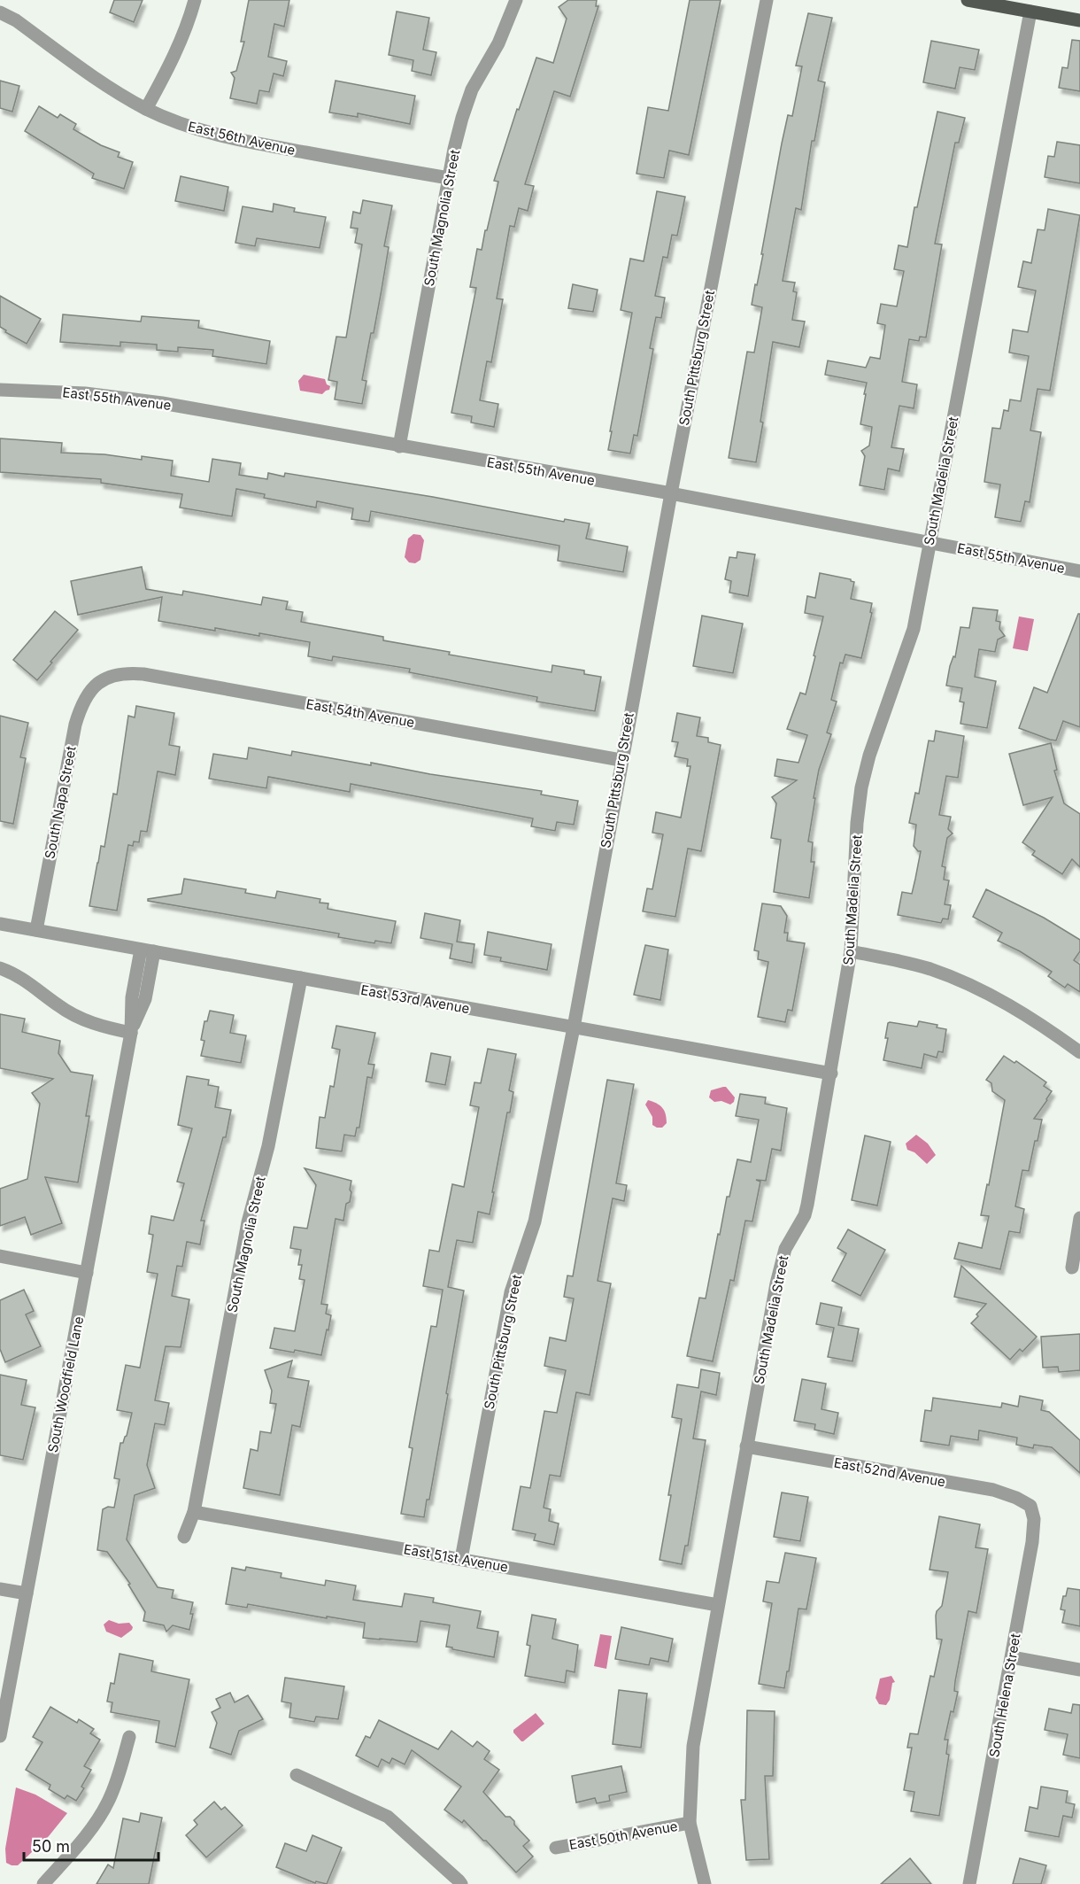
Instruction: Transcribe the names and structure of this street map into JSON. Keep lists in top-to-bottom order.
{
  "streets": {
    "street": [
      "East 56th Avenue",
      "South Magnolia Street",
      "South Pittsburg Street",
      "East 55th Avenue",
      "South Madelia Street",
      "East 54th Avenue",
      "South Napa Street",
      "East 53rd Avenue",
      "South Woodfield Lane",
      "East 52nd Avenue",
      "East 51st Avenue",
      "South Helena Street",
      "East 50th Avenue"
    ]
  },
  "crossings": [
    ["East 56th Avenue", "South Magnolia Street"],
    ["South Magnolia Street", "East 55th Avenue"],
    ["South Magnolia Street", "East 53rd Avenue"],
    ["South Magnolia Street", "East 51st Avenue"],
    ["South Pittsburg Street", "East 55th Avenue"],
    ["South Pittsburg Street", "East 54th Avenue"],
    ["South Pittsburg Street", "East 53rd Avenue"],
    ["South Pittsburg Street", "East 51st Avenue"],
    ["East 55th Avenue", "South Madelia Street"],
    ["South Madelia Street", "East 53rd Avenue"],
    ["South Madelia Street", "East 52nd Avenue"],
    ["South Madelia Street", "East 51st Avenue"],
    ["South Madelia Street", "East 50th Avenue"],
    ["East 54th Avenue", "South Napa Street"],
    ["South Napa Street", "East 53rd Avenue"],
    ["East 53rd Avenue", "South Woodfield Lane"],
    ["East 52nd Avenue", "South Helena Street"]
  ],
  "scale_bar": "50 m"
}
